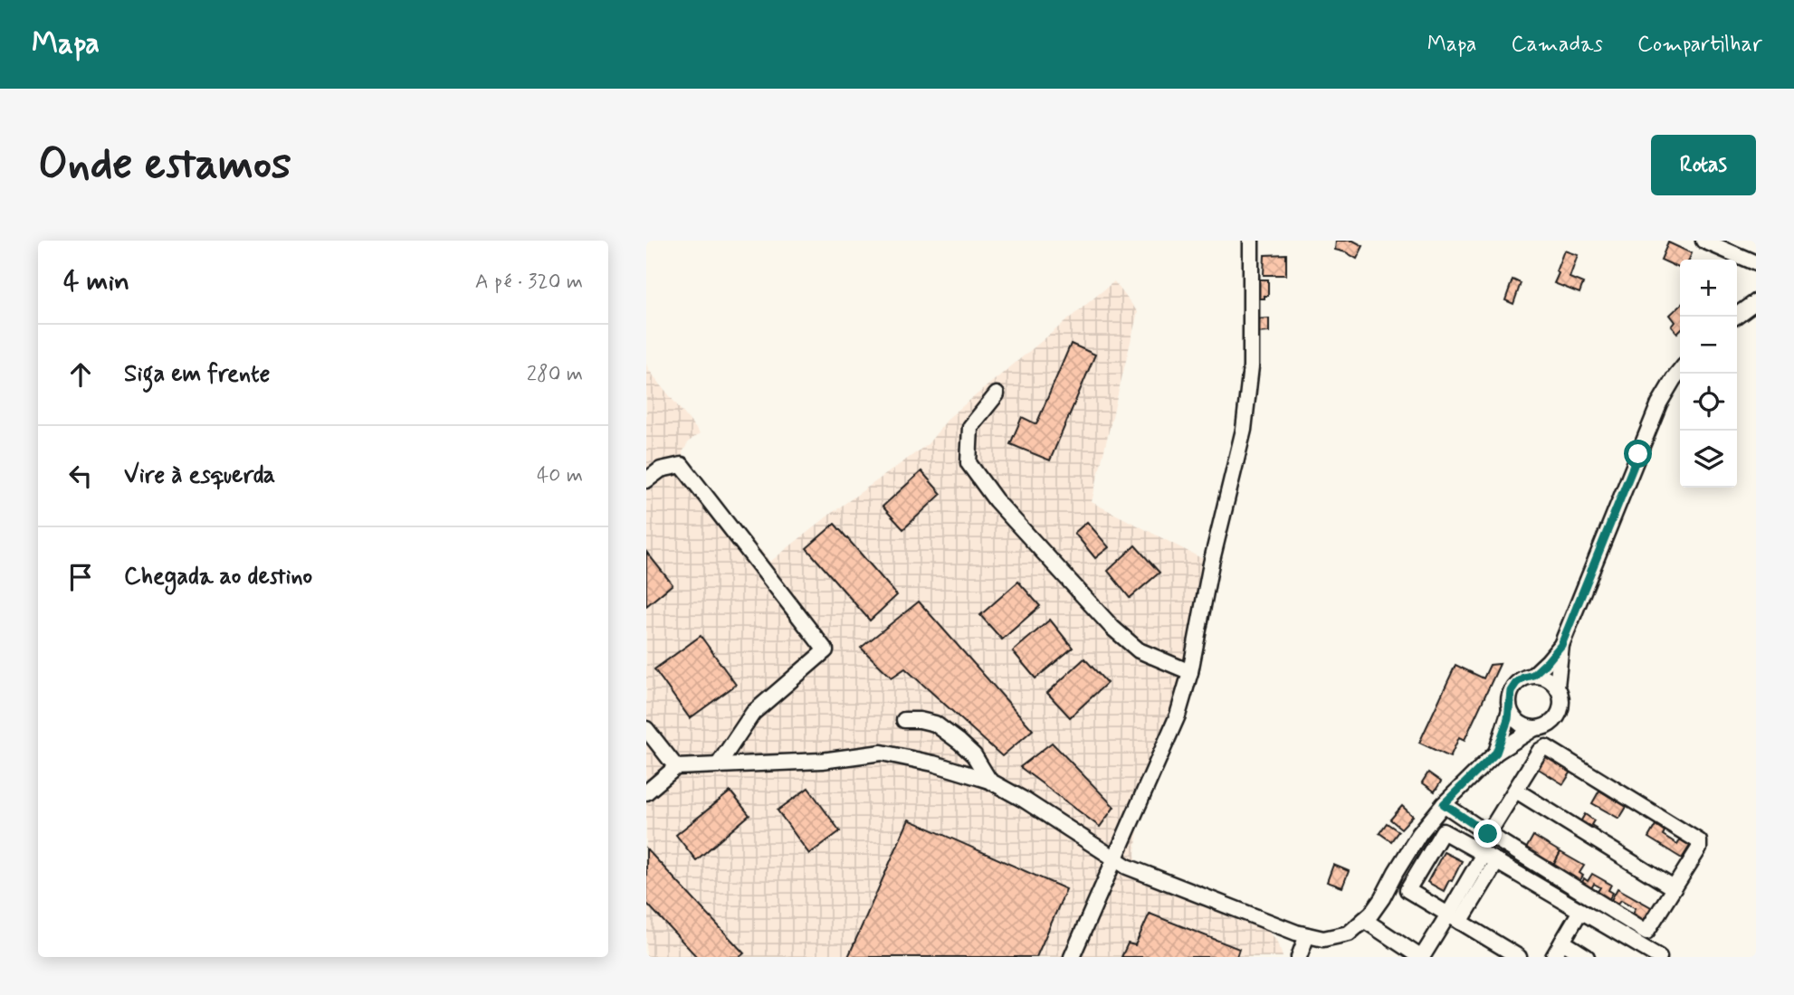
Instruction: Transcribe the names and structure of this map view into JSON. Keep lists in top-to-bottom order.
{
  "page": {
    "header": "Mapa",
    "nav": ["Mapa", "Camadas", "Compartilhar"],
    "buttons": "Rotas",
    "title": "Onde estamos",
    "heading": ["4 min", "A pé · 320 m"],
    "map_buttons": ["+", "−"],
    "list": [
      ["Siga em frente", "280 m"],
      ["Vire à esquerda", "40 m"],
      "Chegada ao destino"
    ]
  }
}
